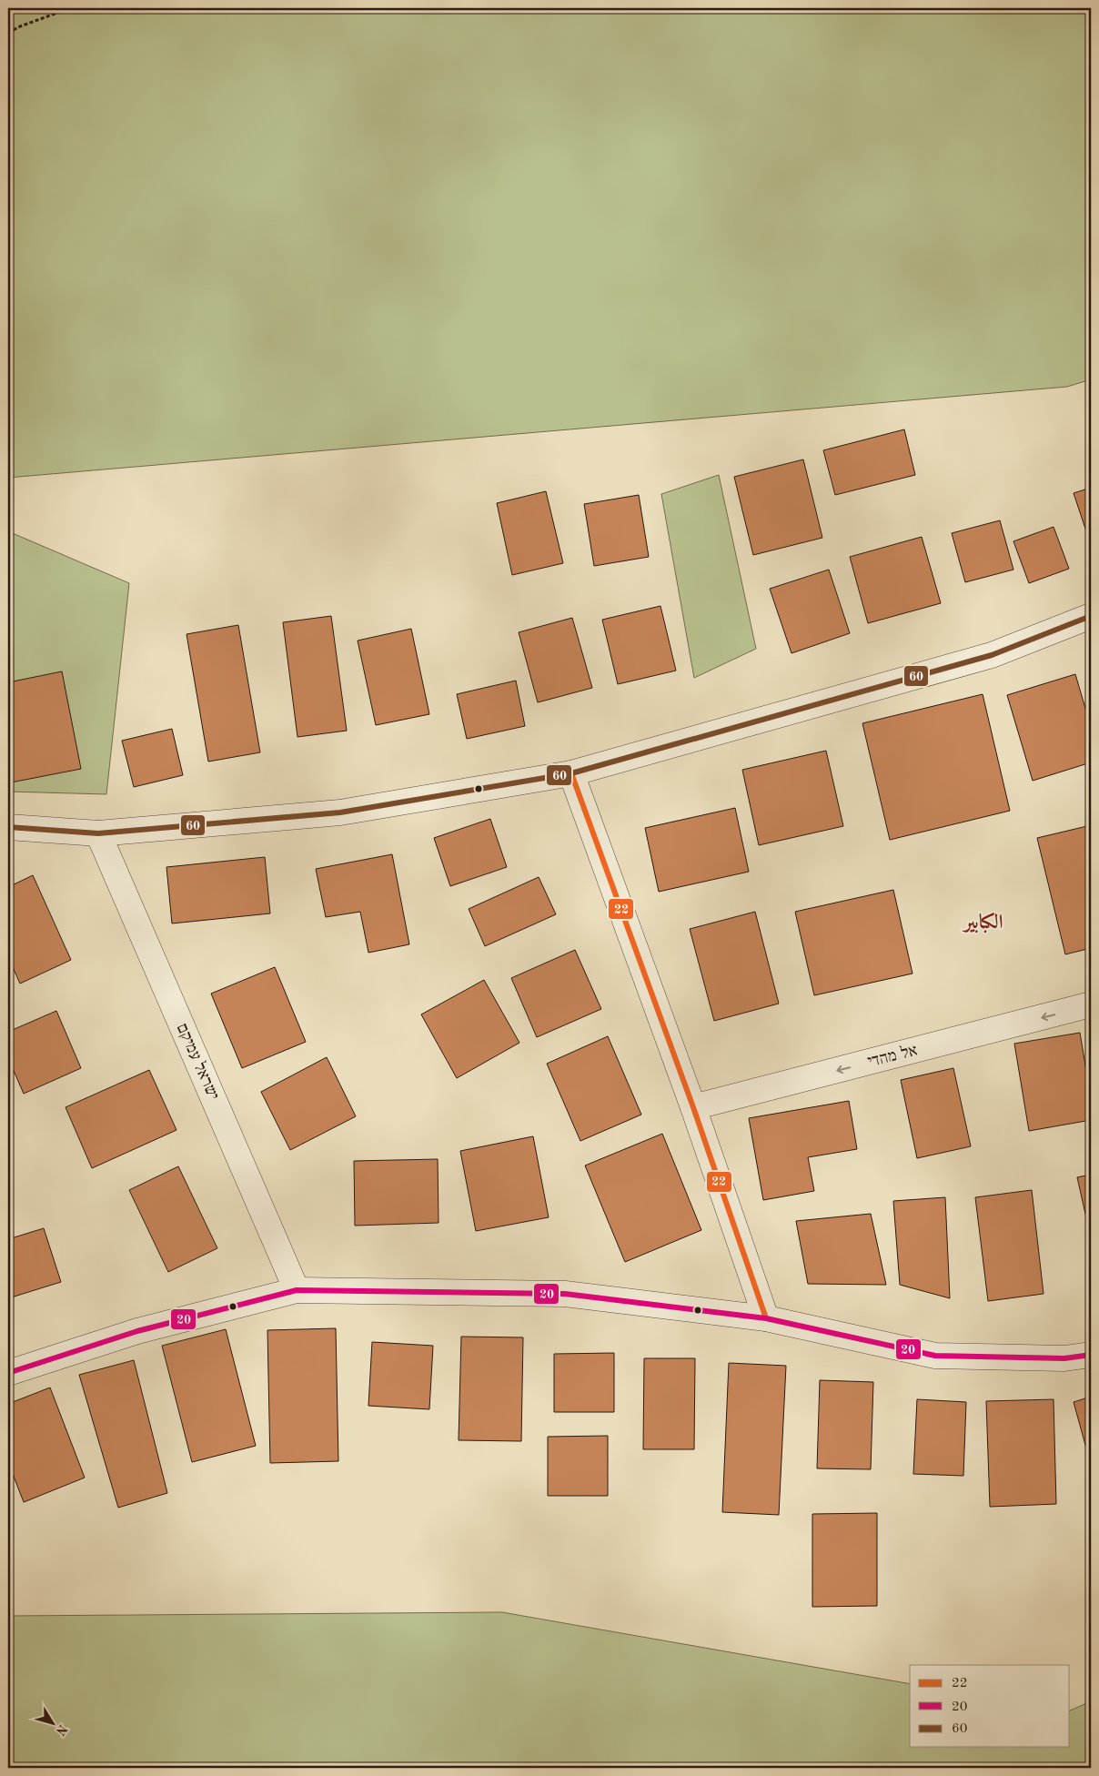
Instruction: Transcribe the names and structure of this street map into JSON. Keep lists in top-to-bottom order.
{
  "streets": {
    "street": ["אל מהדי", "ישראל עמיקם"]
  },
  "one_way": ["אל מהדי"],
  "districts": ["الكبابير"],
  "lines": ["transit line 60", "transit line 22", "transit line 20"],
  "legend": ["22", "20", "60"],
  "north": "bottom right"
}
